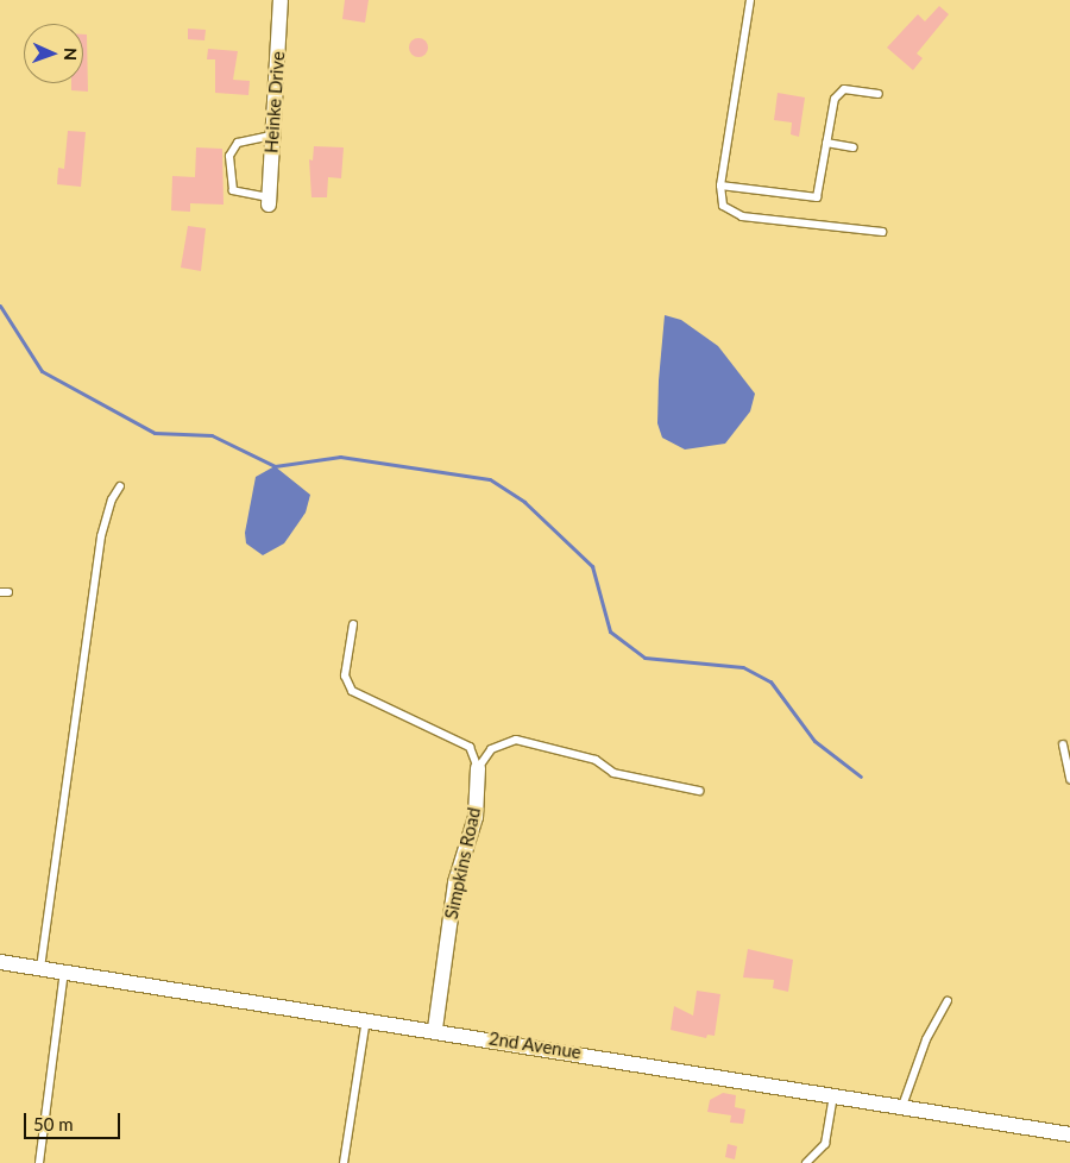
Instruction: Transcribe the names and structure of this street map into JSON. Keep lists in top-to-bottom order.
{
  "streets": {
    "street": ["Heinke Drive", "Simpkins Road", "2nd Avenue"]
  },
  "crossings": [
    ["Simpkins Road", "2nd Avenue"]
  ],
  "scale_bar": "50 m",
  "north": "right"
}
